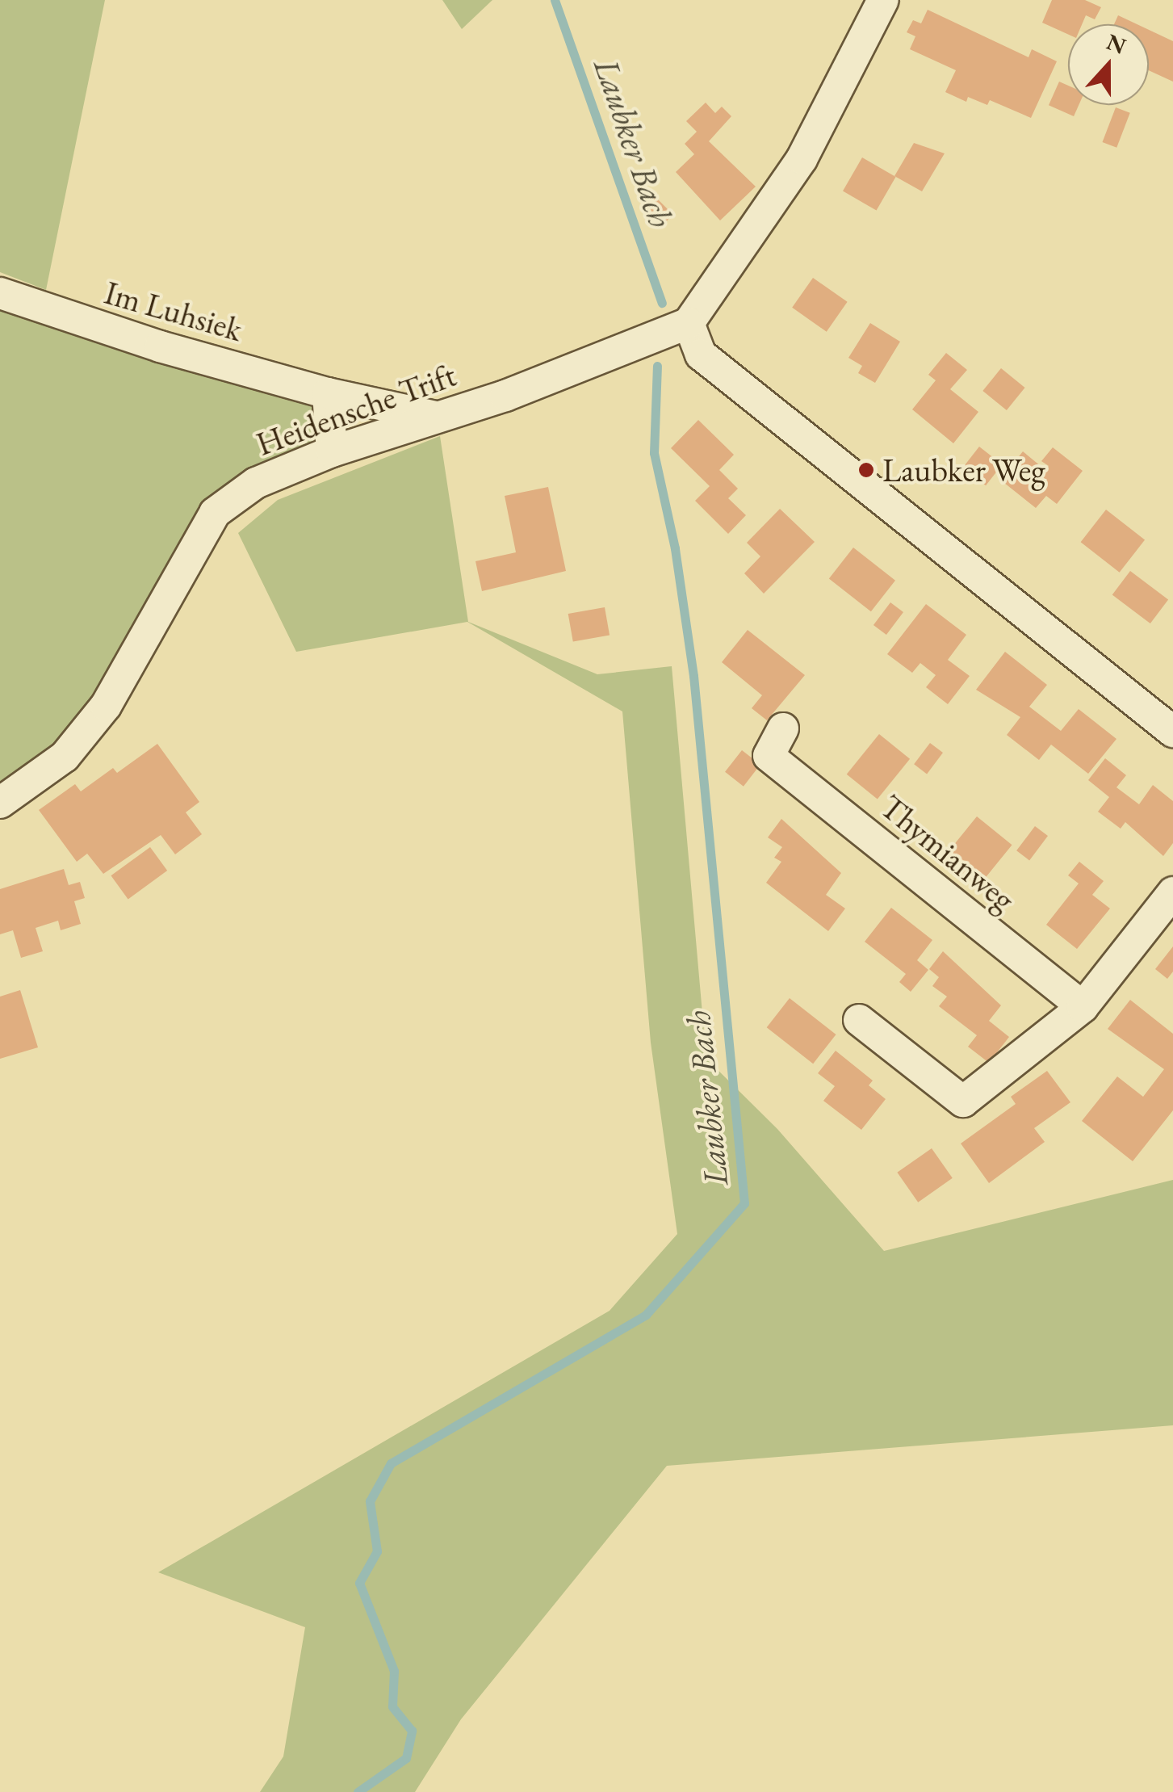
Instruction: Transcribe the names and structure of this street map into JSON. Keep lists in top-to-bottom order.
{
  "streets": {
    "street": ["Im Luhsiek", "Heidensche Trift", "Thymianweg"]
  },
  "crossings": [
    ["Im Luhsiek", "Heidensche Trift"]
  ],
  "water": ["Laubker Bach"],
  "places": ["Laubker Weg"],
  "north": "top"
}
